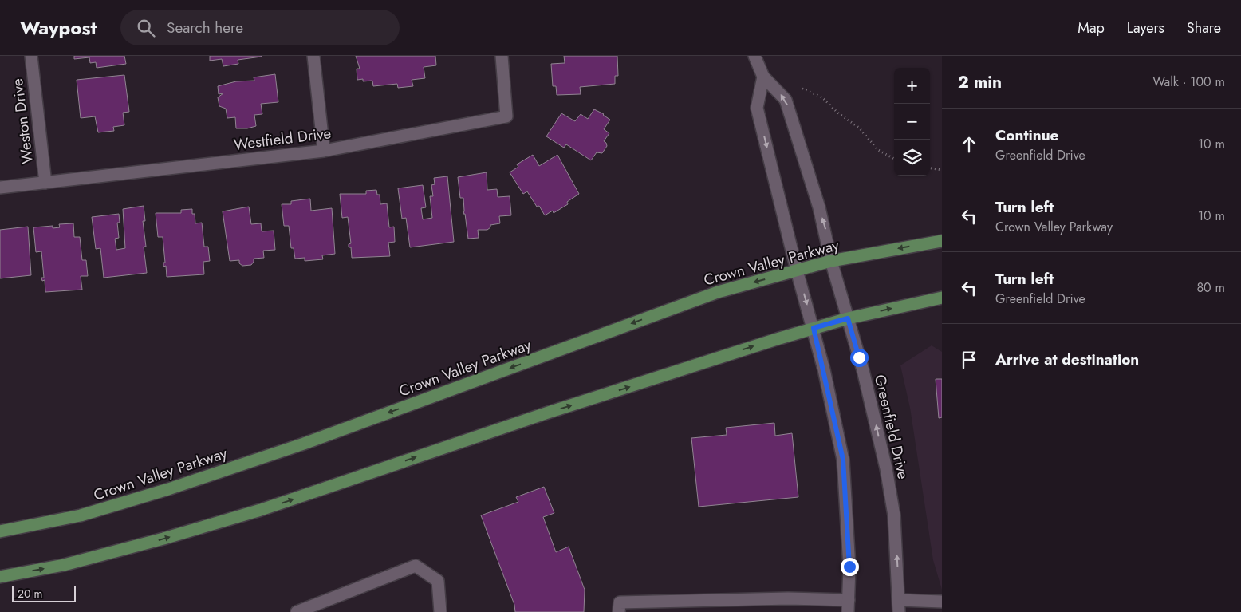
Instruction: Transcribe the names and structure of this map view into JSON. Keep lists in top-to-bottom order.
{
  "streets": {
    "main road": ["Crown Valley Parkway"],
    "street": ["Weston Drive", "Westfield Drive", "Greenfield Drive"]
  },
  "crossings": [
    ["Weston Drive", "Westfield Drive"],
    ["Crown Valley Parkway", "Greenfield Drive"]
  ],
  "scale_bar": "20 m",
  "page": {
    "header": "Waypost",
    "search": "Search here",
    "nav": ["Map", "Layers", "Share"],
    "heading": ["2 min", "Walk · 100 m"],
    "map_buttons": ["+", "−"],
    "list": [
      ["Continue", "Greenfield Drive", "10 m"],
      ["Turn left", "Crown Valley Parkway", "10 m"],
      ["Turn left", "Greenfield Drive", "80 m"],
      "Arrive at destination"
    ],
    "scale": "20 m"
  }
}
